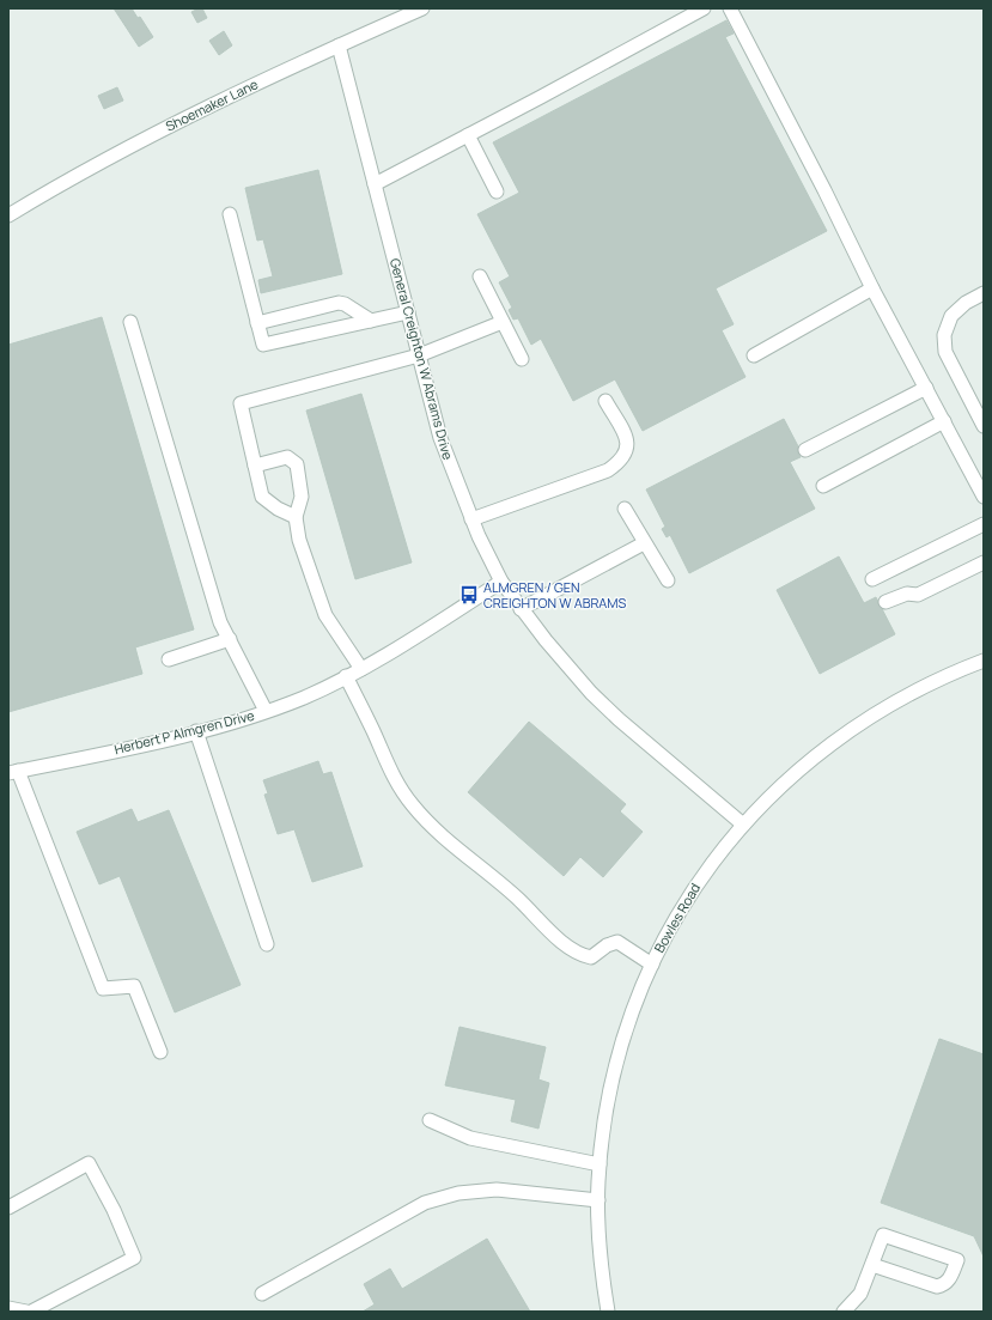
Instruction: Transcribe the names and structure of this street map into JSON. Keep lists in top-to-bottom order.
{
  "streets": {
    "street": [
      "Shoemaker Lane",
      "General Creighton W Abrams Drive",
      "Herbert P Almgren Drive",
      "Bowles Road"
    ]
  },
  "crossings": [
    ["Shoemaker Lane", "General Creighton W Abrams Drive"],
    ["General Creighton W Abrams Drive", "Herbert P Almgren Drive"],
    ["General Creighton W Abrams Drive", "Bowles Road"]
  ],
  "places": {
    "bus stop": ["ALMGREN / GEN CREIGHTON W ABRAMS"]
  }
}
